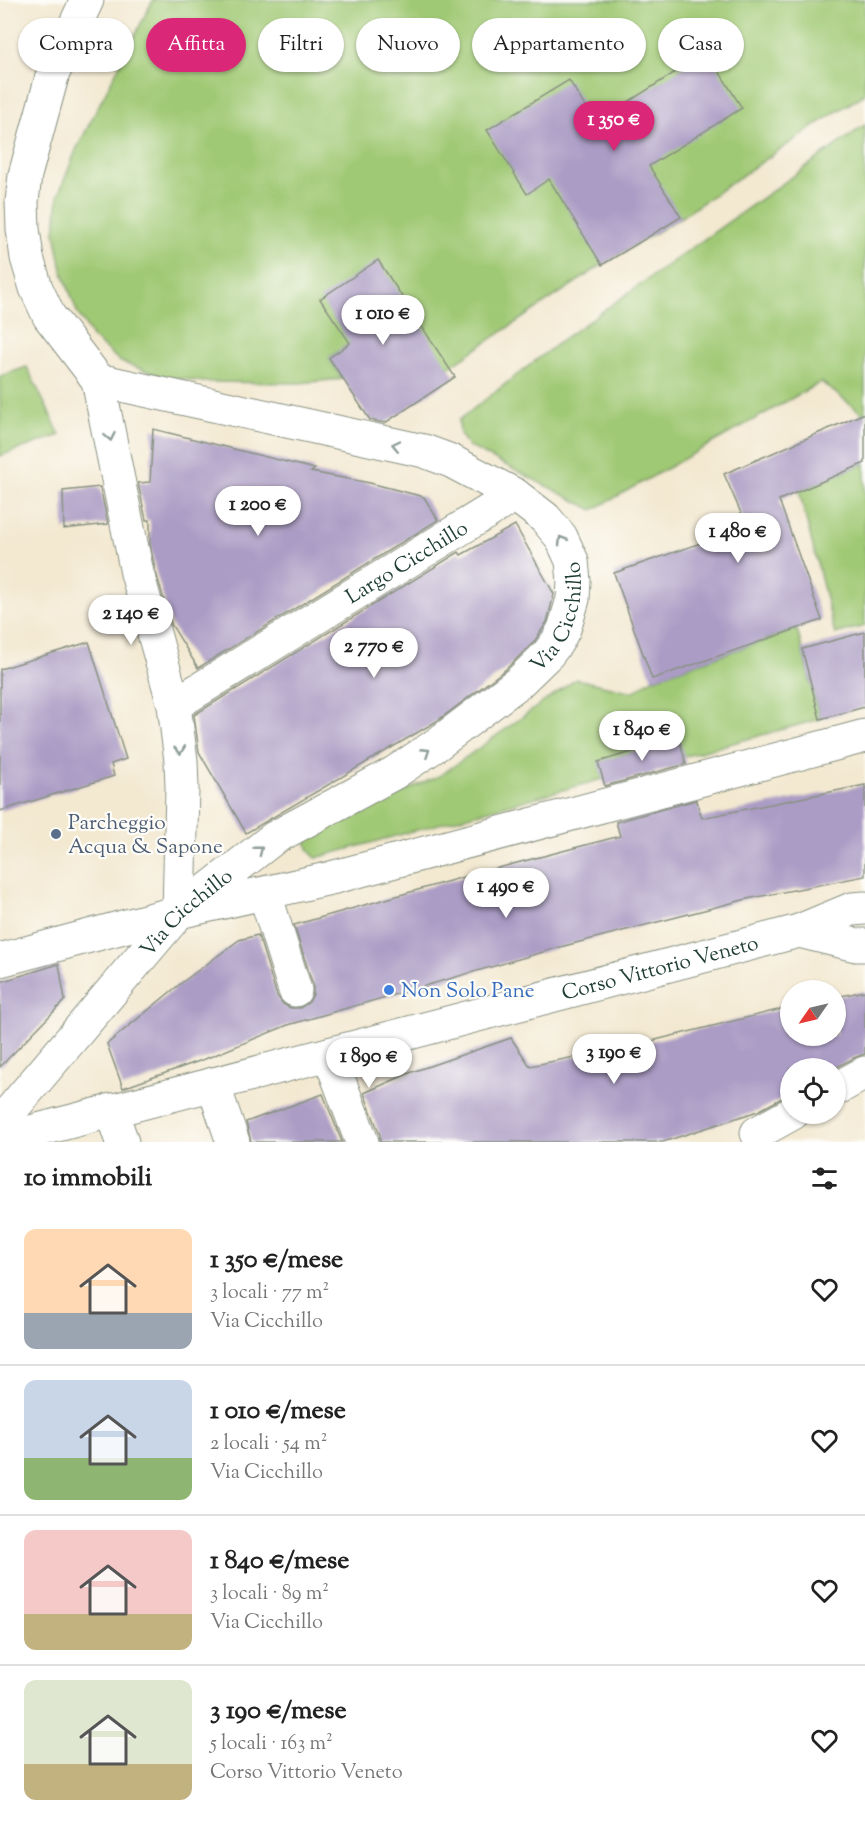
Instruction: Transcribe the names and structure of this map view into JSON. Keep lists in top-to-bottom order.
{
  "streets": {
    "street": ["Largo Cicchillo", "Via Cicchillo", "Corso Vittorio Veneto"]
  },
  "crossings": [
    ["Largo Cicchillo", "Via Cicchillo"],
    ["Via Cicchillo", "Corso Vittorio Veneto"]
  ],
  "places": ["Parcheggio Acqua & Sapone", "Non Solo Pane"],
  "north": "bottom left",
  "page": {
    "chip": [
      "Compra",
      "Affitta",
      "Filtri",
      "Nuovo",
      "Appartamento",
      "Casa"
    ],
    "price": [
      "1 350 €",
      "1 010 €",
      "1 200 €",
      "1 480 €",
      "2 140 €",
      "2 770 €",
      "1 840 €",
      "1 490 €",
      "3 190 €",
      "1 890 €"
    ],
    "heading": "10 immobili",
    "list": [
      {
        "name": "1 350 €/mese",
        "note": "3 locali · 77 m² · Via Cicchillo"
      },
      {
        "name": "1 010 €/mese",
        "note": "2 locali · 54 m² · Via Cicchillo"
      },
      {
        "name": "1 840 €/mese",
        "note": "3 locali · 89 m² · Via Cicchillo"
      },
      {
        "name": "3 190 €/mese",
        "note": "5 locali · 163 m² · Corso Vittorio Veneto"
      }
    ]
  }
}
